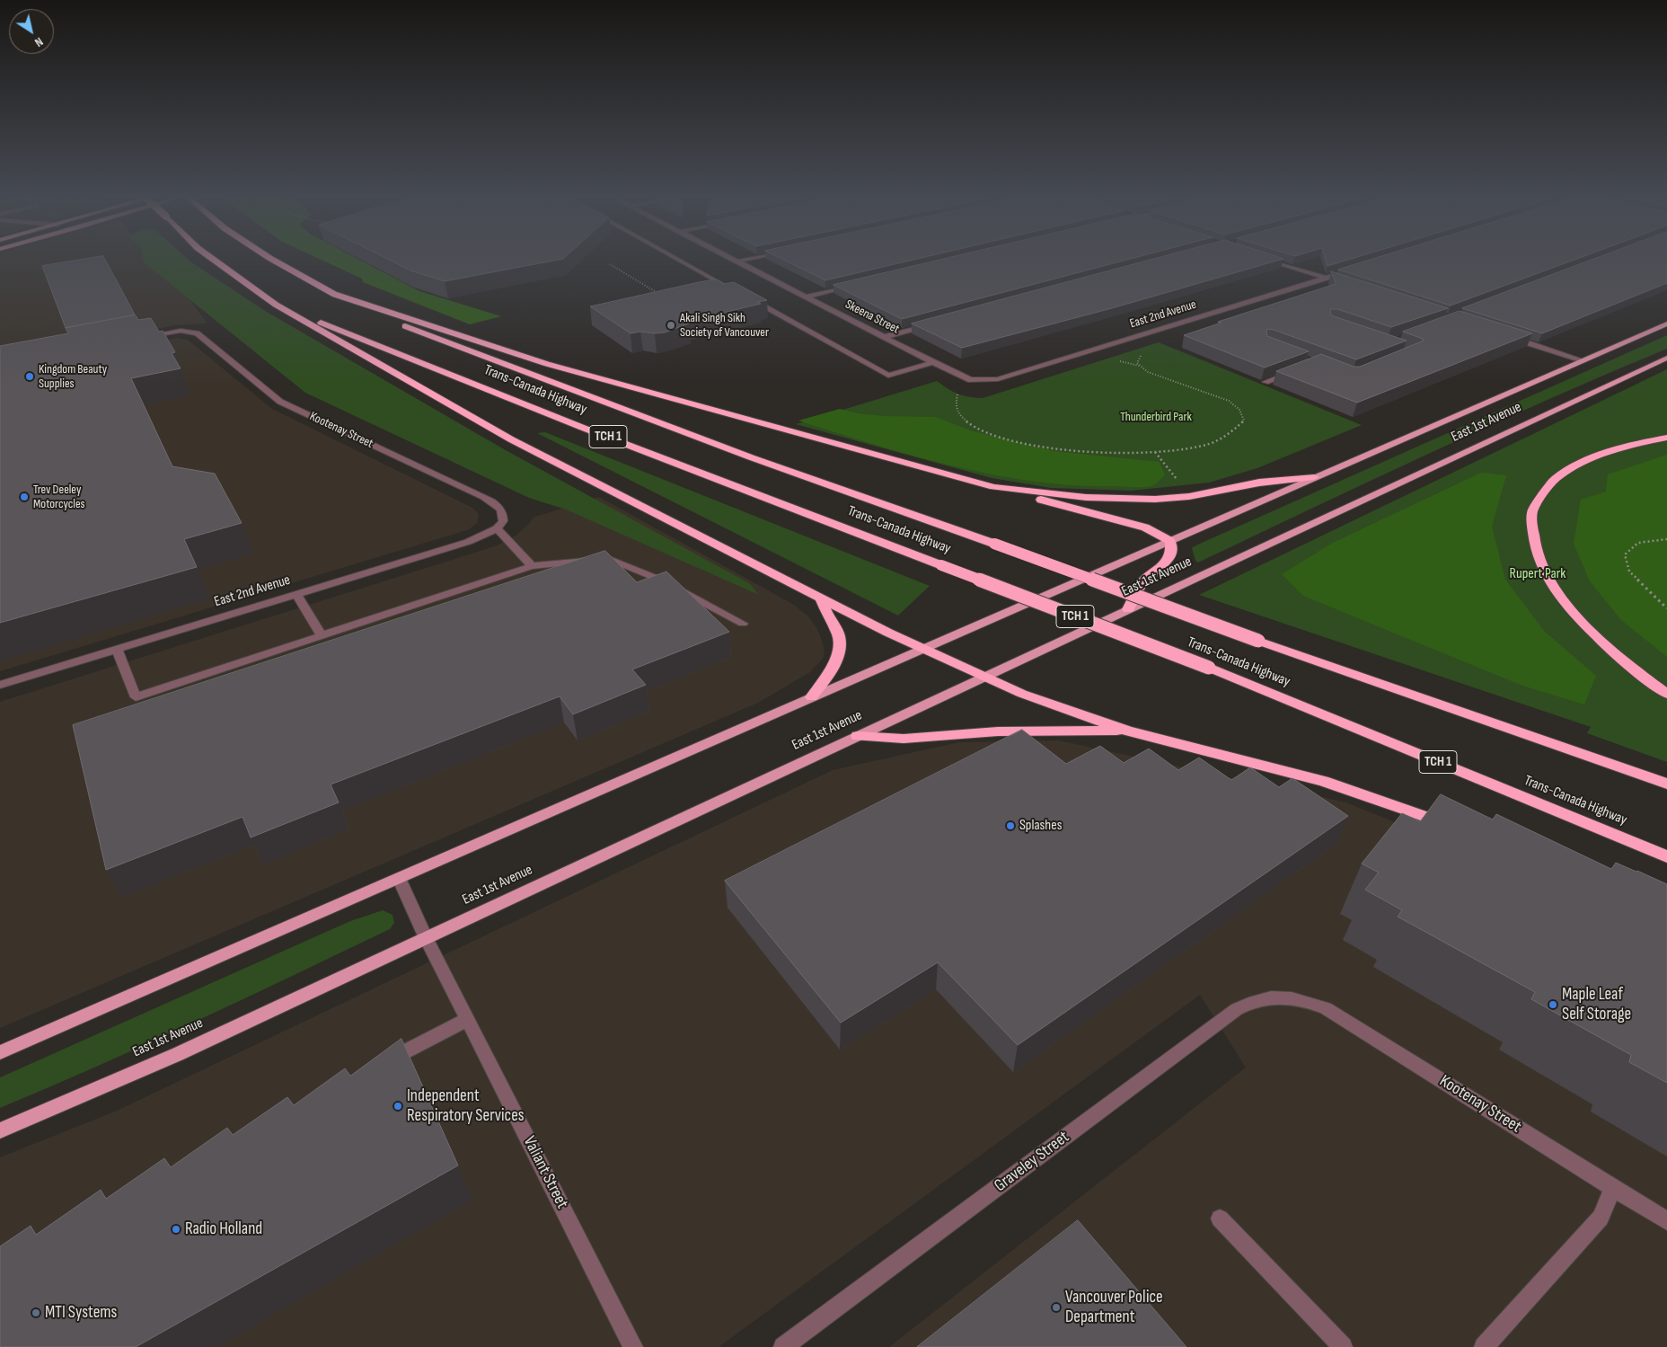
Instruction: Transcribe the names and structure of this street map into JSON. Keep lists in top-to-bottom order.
{
  "streets": {
    "highway": ["Trans-Canada Highway", "TCH 1"],
    "main road": ["East 1st Avenue"],
    "street": [
      "East 2nd Avenue",
      "Skeena Street",
      "Kootenay Street",
      "Graveley Street",
      "Valiant Street"
    ]
  },
  "crossings": [
    ["East 2nd Avenue", "Skeena Street"],
    ["East 2nd Avenue", "Kootenay Street"],
    ["East 1st Avenue", "Valiant Street"],
    ["Kootenay Street", "Graveley Street"]
  ],
  "parks": ["Thunderbird Park", "Rupert Park"],
  "places": [
    "Akali Singh Sikh Society of Vancouver",
    "Kingdom Beauty Supplies",
    "Trev Deeley Motorcycles",
    "Splashes",
    "Maple Leaf Self Storage",
    "Independent Respiratory Services",
    "Radio Holland",
    "Vancouver Police Department",
    "MTI Systems"
  ],
  "north": "bottom right"
}
